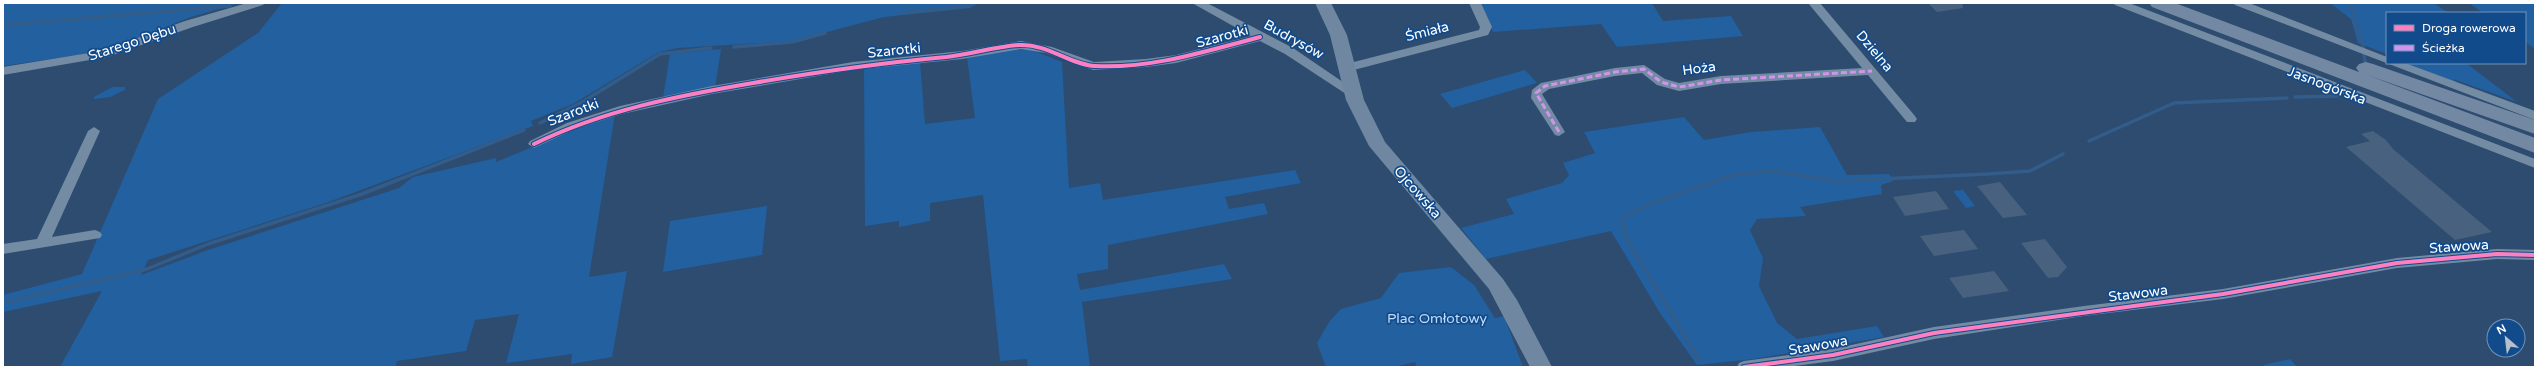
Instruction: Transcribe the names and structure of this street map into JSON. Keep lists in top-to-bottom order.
{
  "streets": {
    "main road": ["Jasnogórska"],
    "street": [
      "Śmiała",
      "Szarotki",
      "Budrysów",
      "Starego Dębu",
      "Dzielna",
      "Hoża",
      "Ojcowska",
      "Stawowa"
    ]
  },
  "crossings": [
    ["Śmiała", "Ojcowska"],
    ["Szarotki", "Budrysów"],
    ["Budrysów", "Ojcowska"],
    ["Dzielna", "Hoża"]
  ],
  "parks": ["Plac Omłotowy"],
  "legend": ["Droga rowerowa", "Ścieżka"],
  "north": "top left"
}
